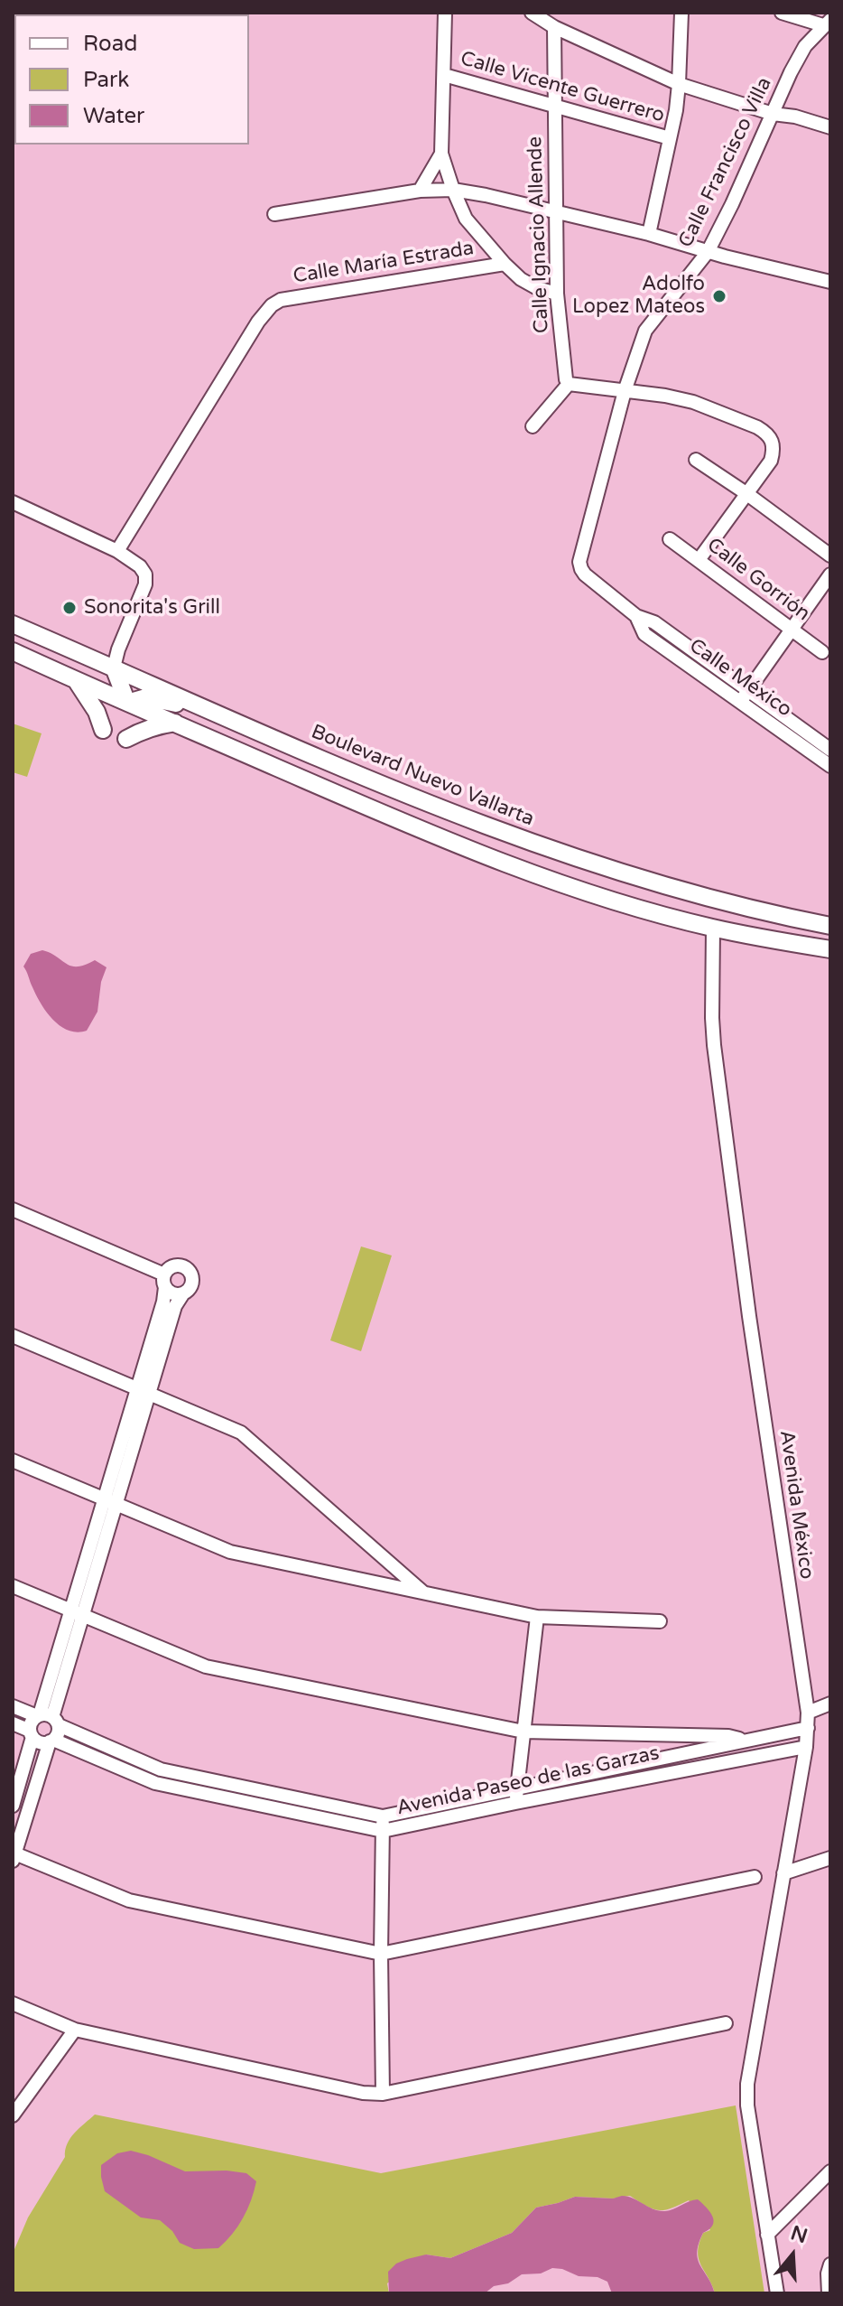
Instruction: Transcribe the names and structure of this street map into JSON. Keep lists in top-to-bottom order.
{
  "streets": {
    "main road": ["Boulevard Nuevo Vallarta"],
    "street": [
      "Calle Vicente Guerrero",
      "Calle Francisco Villa",
      "Calle Ignacio Allende",
      "Calle María Estrada",
      "Calle Gorrión",
      "Calle México",
      "Avenida México",
      "Avenida Paseo de las Garzas"
    ]
  },
  "crossings": [
    ["Calle Vicente Guerrero", "Calle Ignacio Allende"],
    ["Calle Francisco Villa", "Calle México"],
    ["Avenida México", "Avenida Paseo de las Garzas"]
  ],
  "places": ["Adolfo Lopez Mateos", "Sonorita's Grill"],
  "legend": ["Road", "Park", "Water"],
  "north": "top"
}
